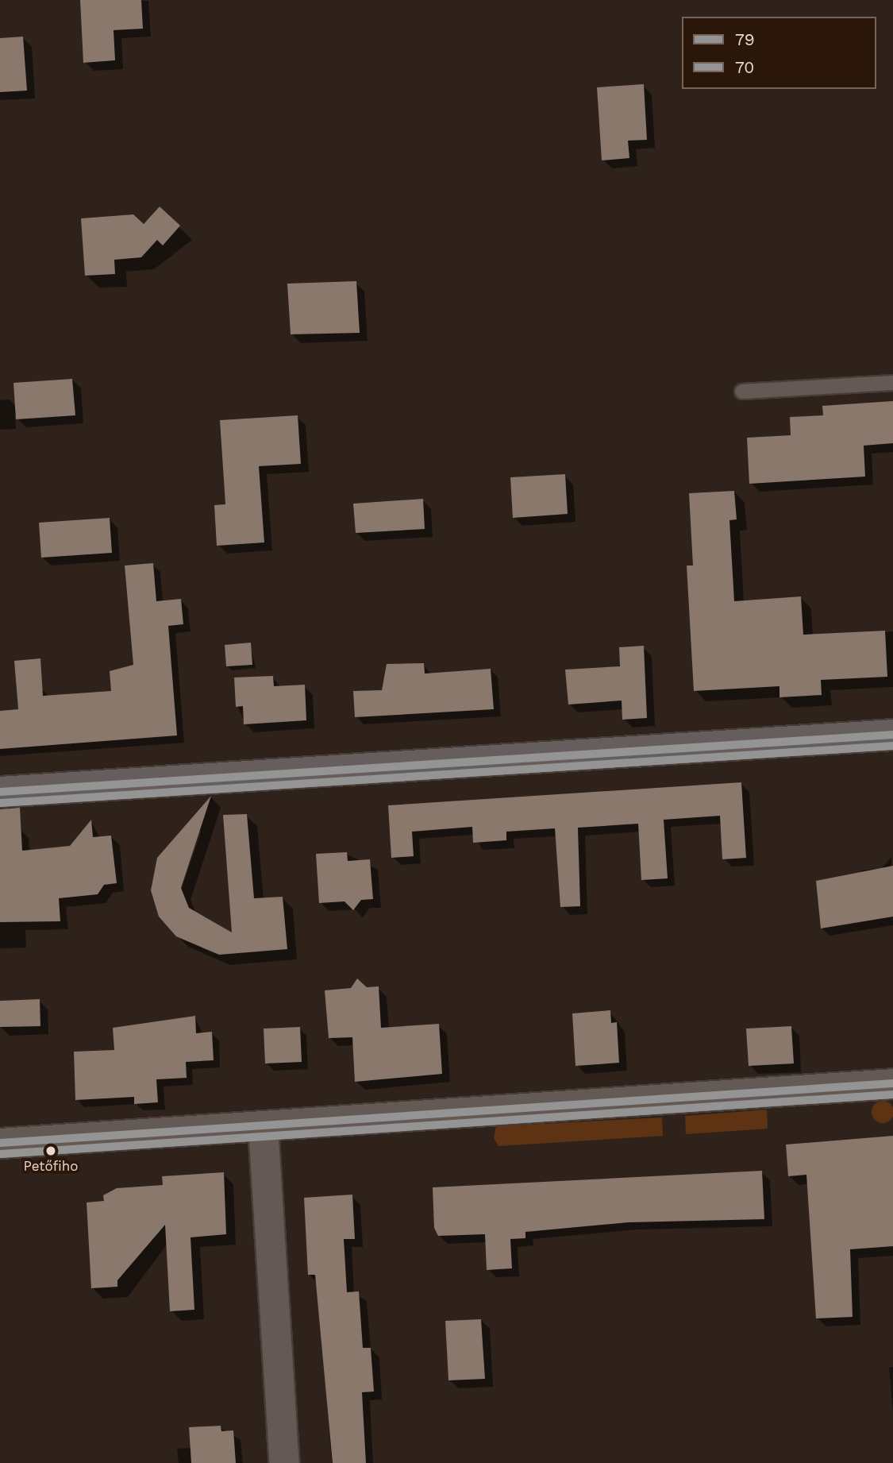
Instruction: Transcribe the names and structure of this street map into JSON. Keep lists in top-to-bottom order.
{
  "places": ["Petőfiho"],
  "lines": ["transit line 79", "transit line 70"],
  "legend": ["79", "70"]
}
